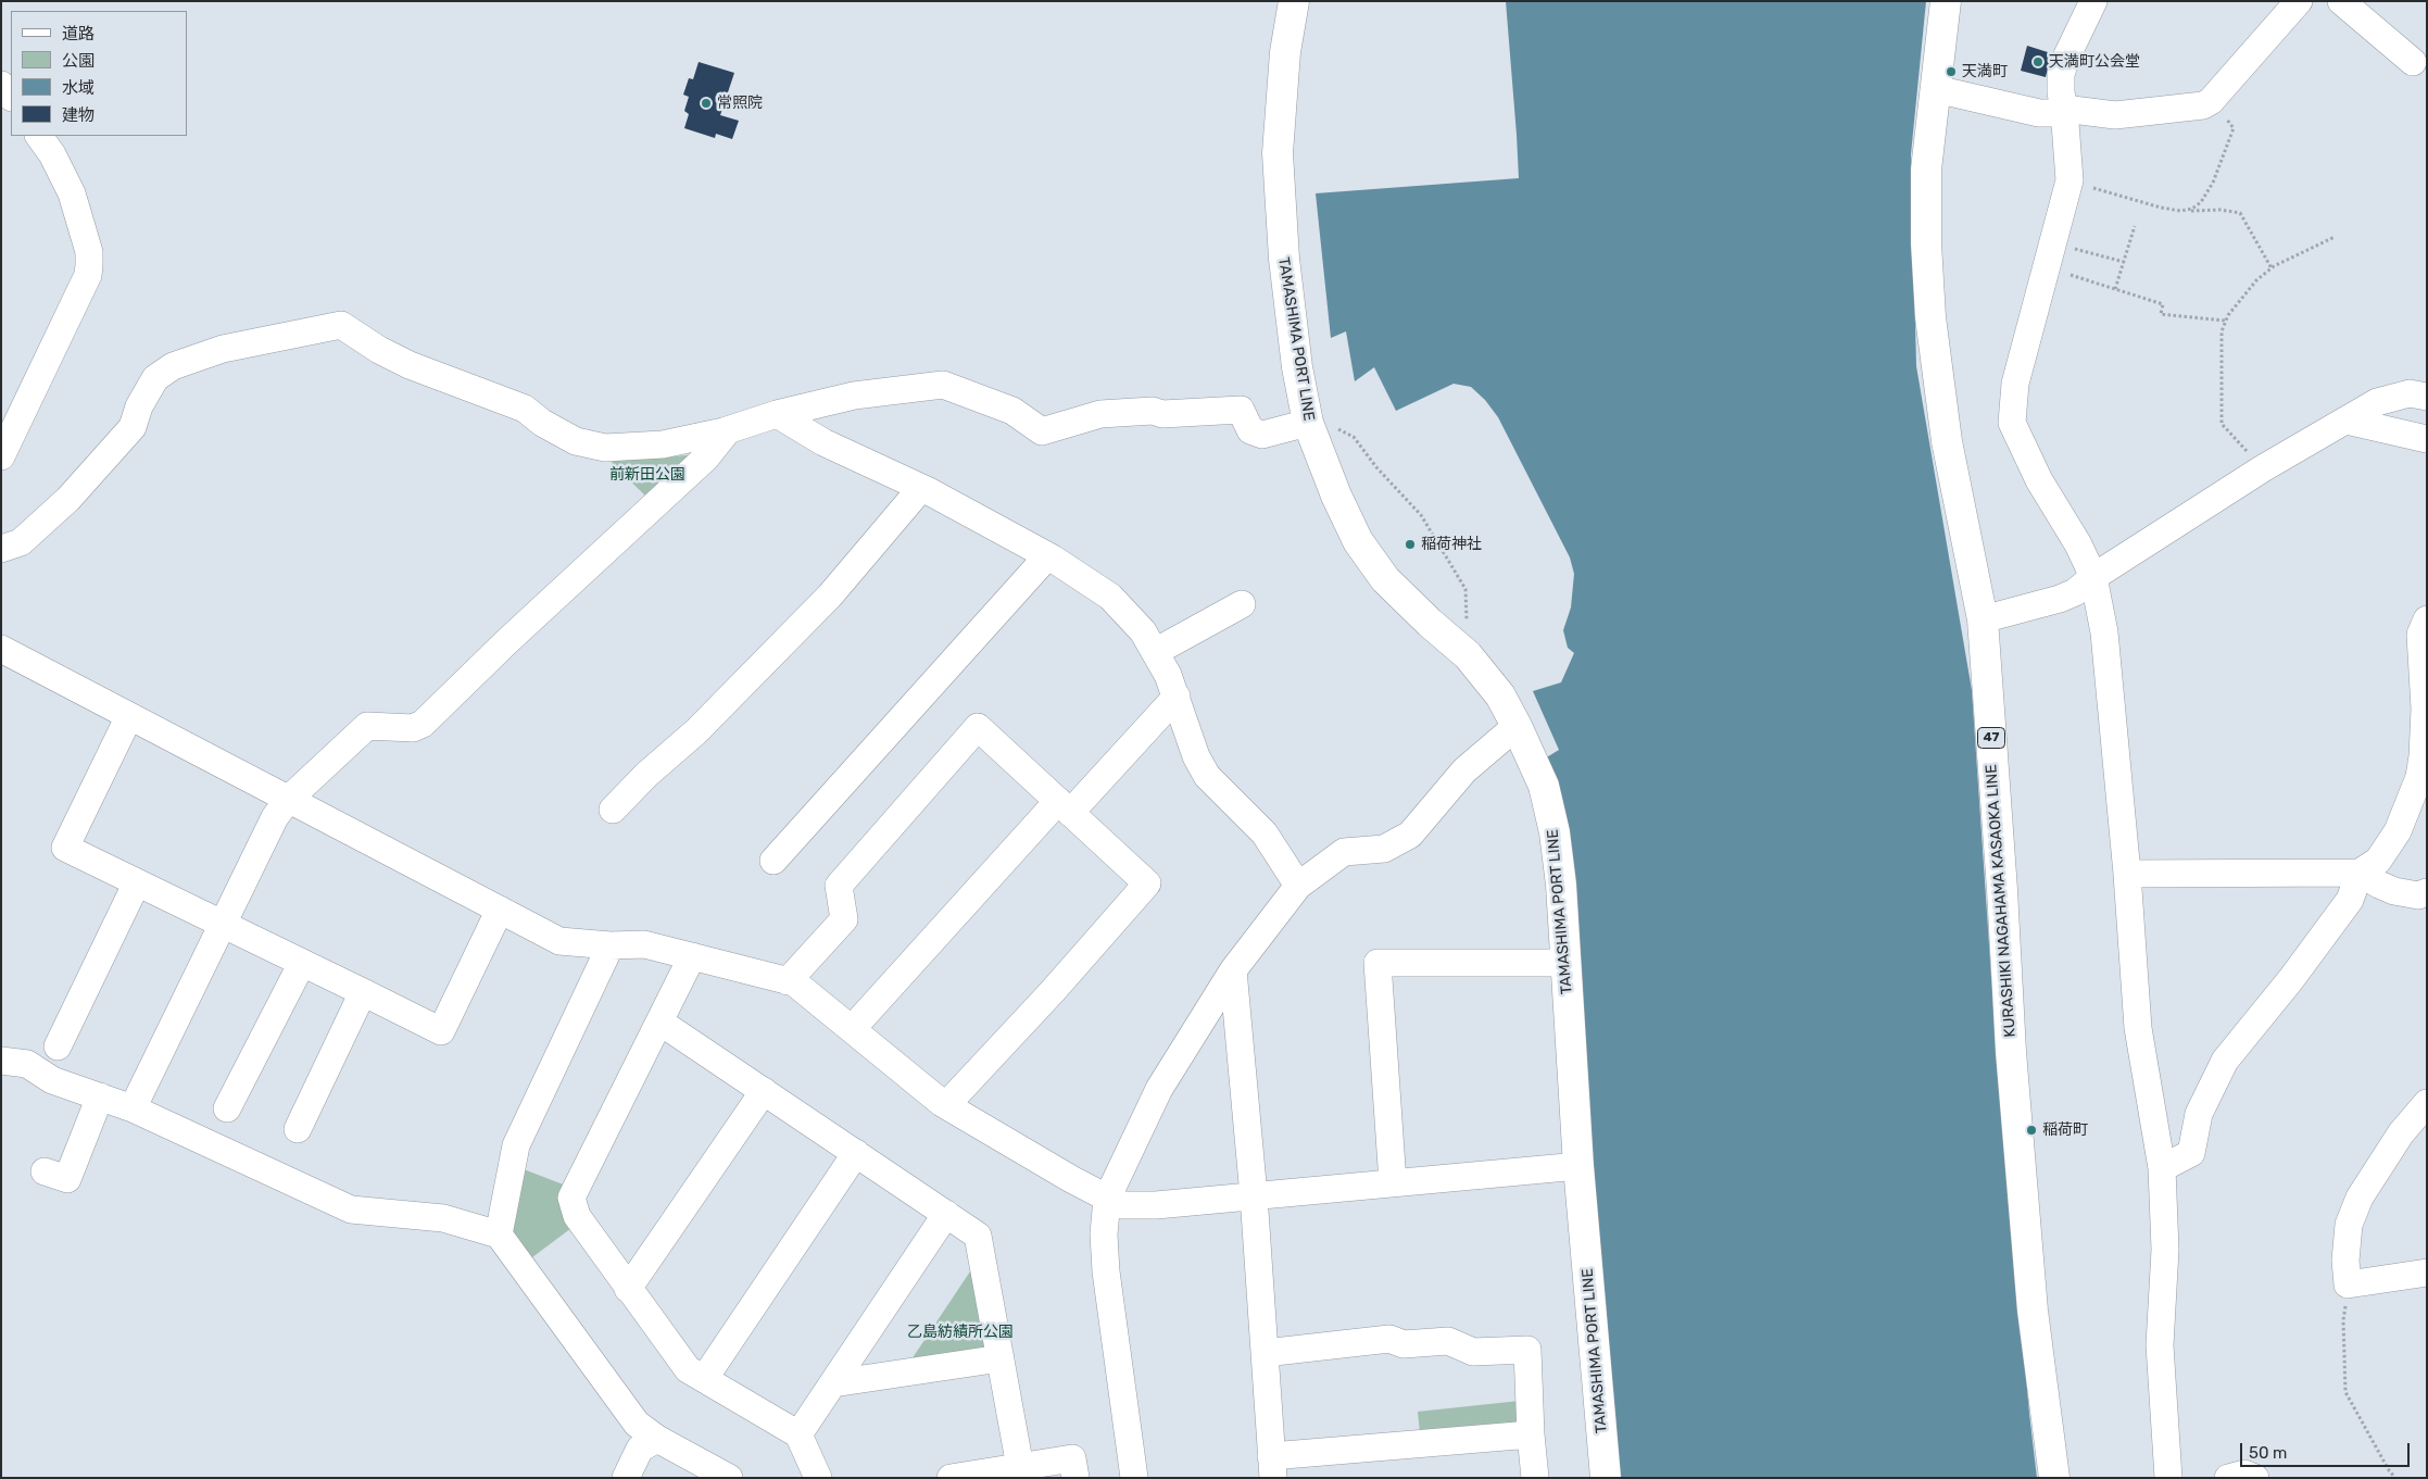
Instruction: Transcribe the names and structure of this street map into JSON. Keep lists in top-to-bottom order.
{
  "streets": {
    "main road": ["TAMASHIMA PORT LINE", "47", "KURASHIKI NAGAHAMA KASAOKA LINE"]
  },
  "parks": ["前新田公園", "乙島紡績所公園"],
  "places": [
    "天満町公会堂",
    "天満町",
    "常照院",
    "稲荷神社",
    "稲荷町"
  ],
  "legend": [
    "道路",
    "公園",
    "水域",
    "建物"
  ],
  "scale_bar": "50 m"
}
